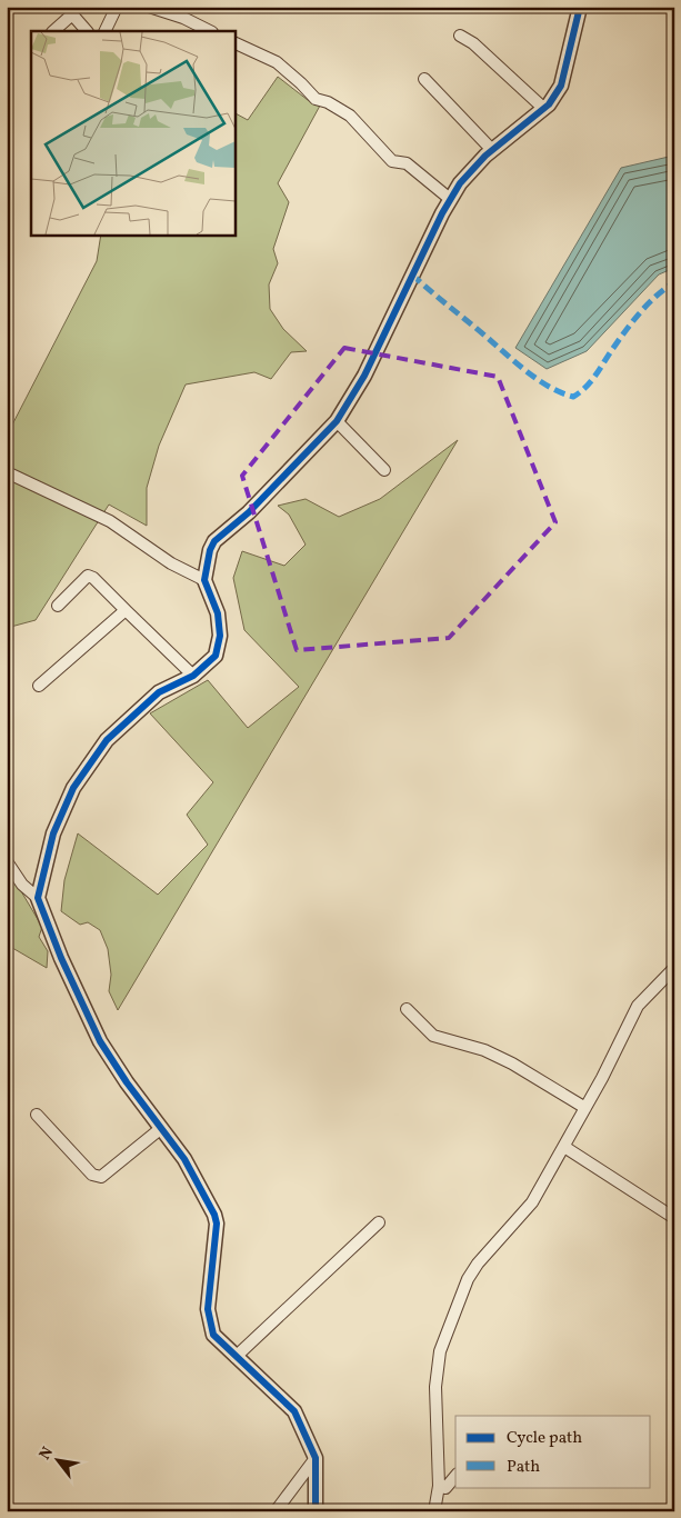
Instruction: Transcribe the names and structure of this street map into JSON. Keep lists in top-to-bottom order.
{
  "legend": ["Cycle path", "Path"],
  "north": "top left"
}
